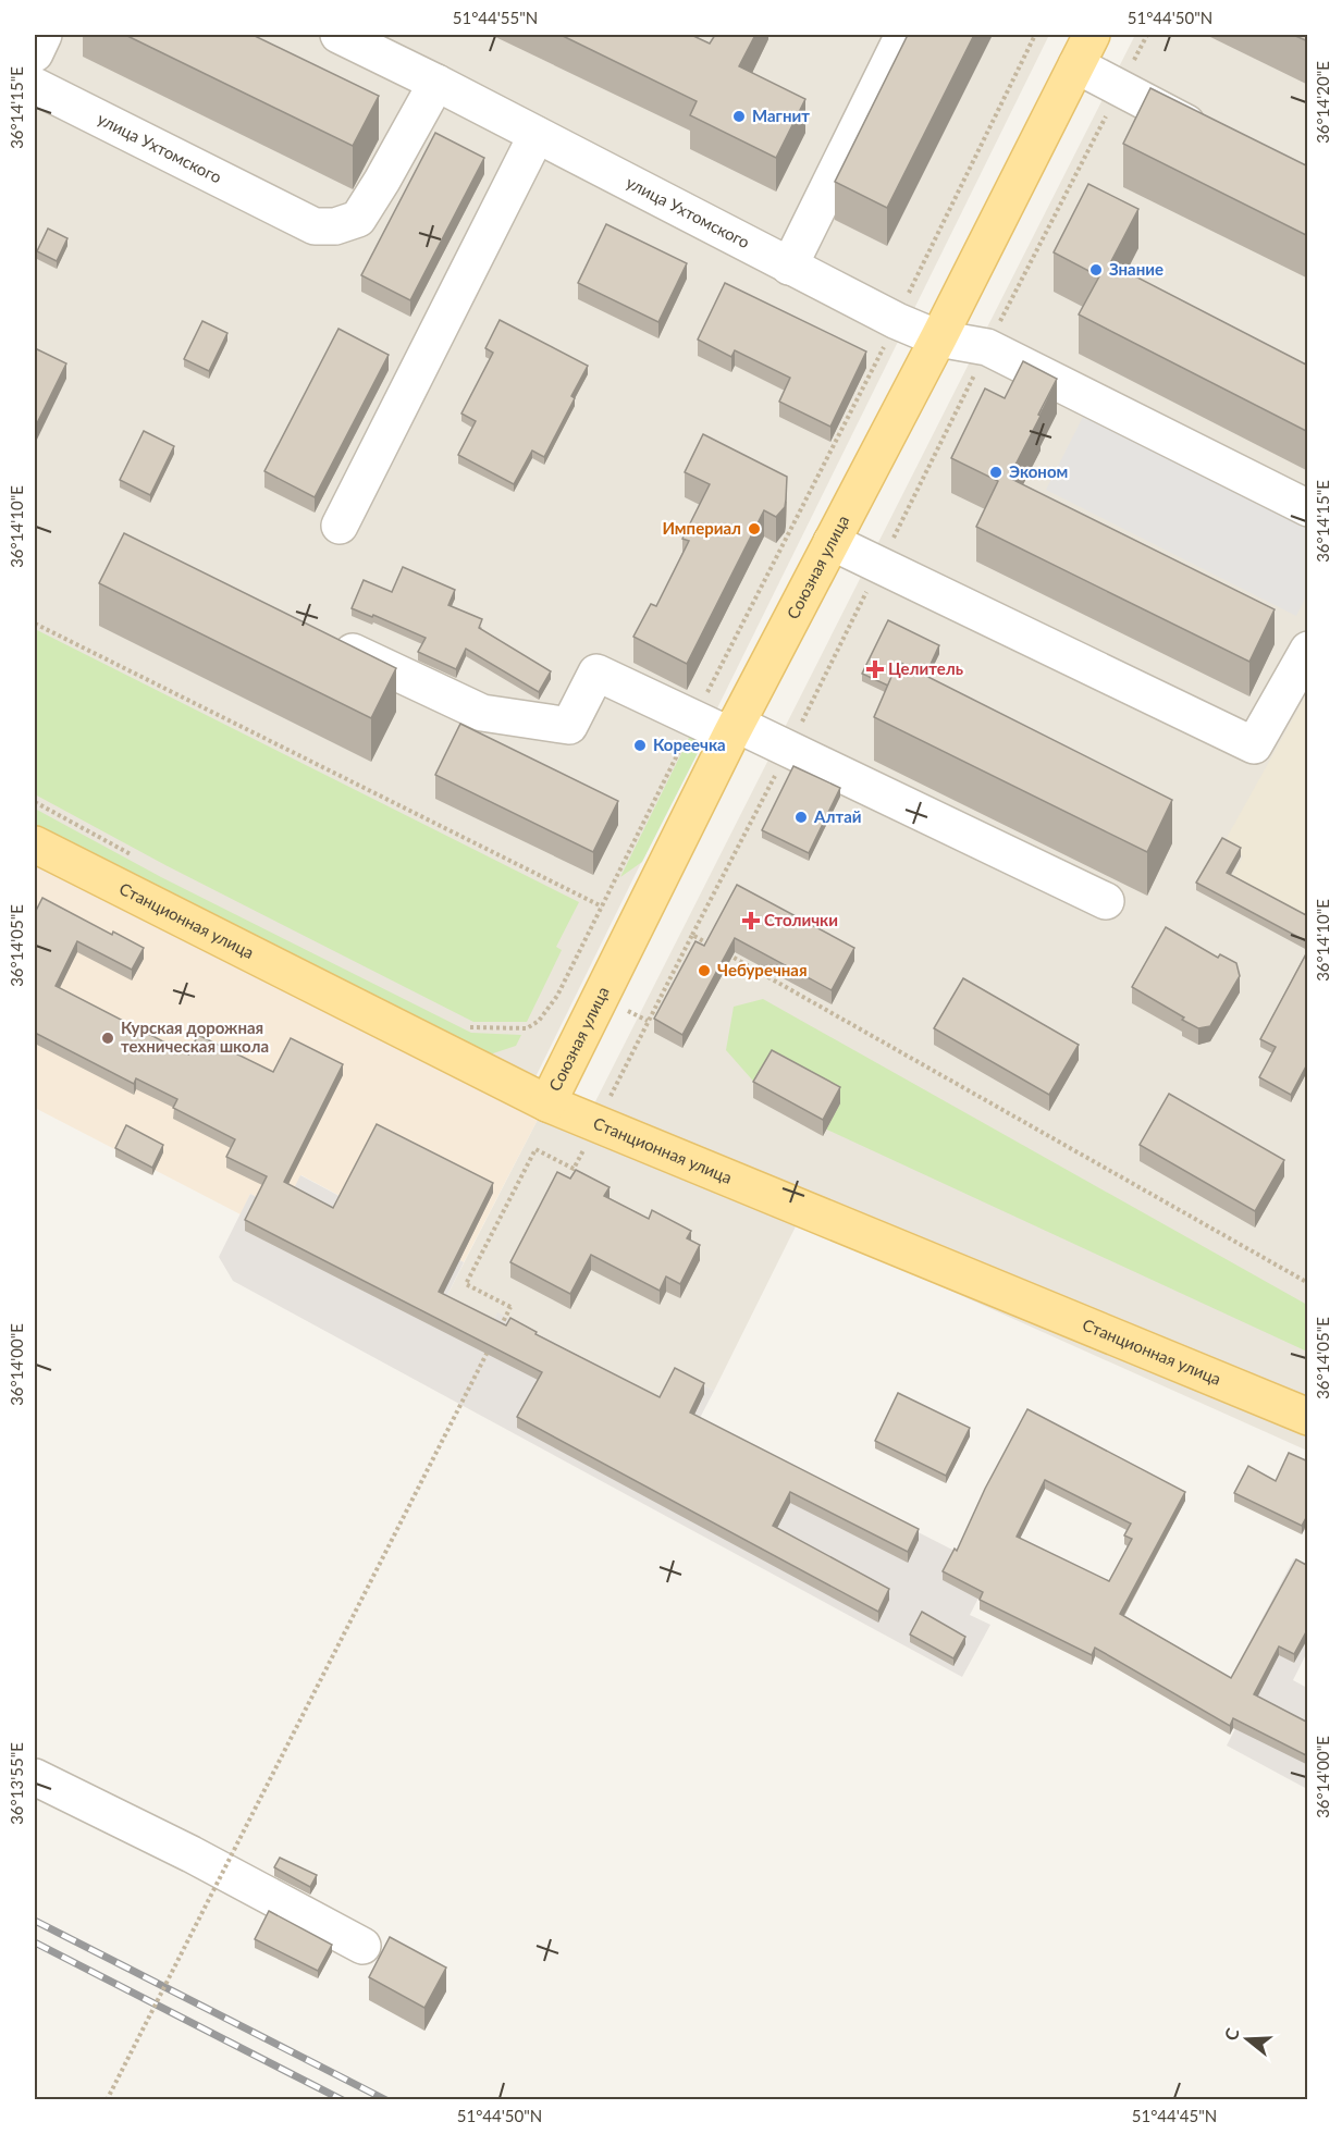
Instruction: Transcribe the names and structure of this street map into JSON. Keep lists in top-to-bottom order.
{
  "streets": {
    "main road": ["Союзная улица", "Станционная улица"],
    "street": ["улица Ухтомского"]
  },
  "crossings": [
    ["улица Ухтомского", "Союзная улица"],
    ["Союзная улица", "Станционная улица"]
  ],
  "places": {
    "other": [
      "Магнит",
      "Знание",
      "Эконом",
      "Империал",
      "Кореечка",
      "Алтай",
      "Чебуречная",
      "Курская дорожная техническая школа"
    ],
    "health": ["Целитель", "Столички"]
  },
  "north": "left",
  "coordinates": [
    "51°44'55\"N",
    "51°44'50\"N",
    "36°14'20\"E",
    "36°14'15\"E",
    "36°14'10\"E",
    "36°14'05\"E",
    "36°14'00\"E",
    "36°13'55\"E",
    "51°44'45\"N"
  ]
}
